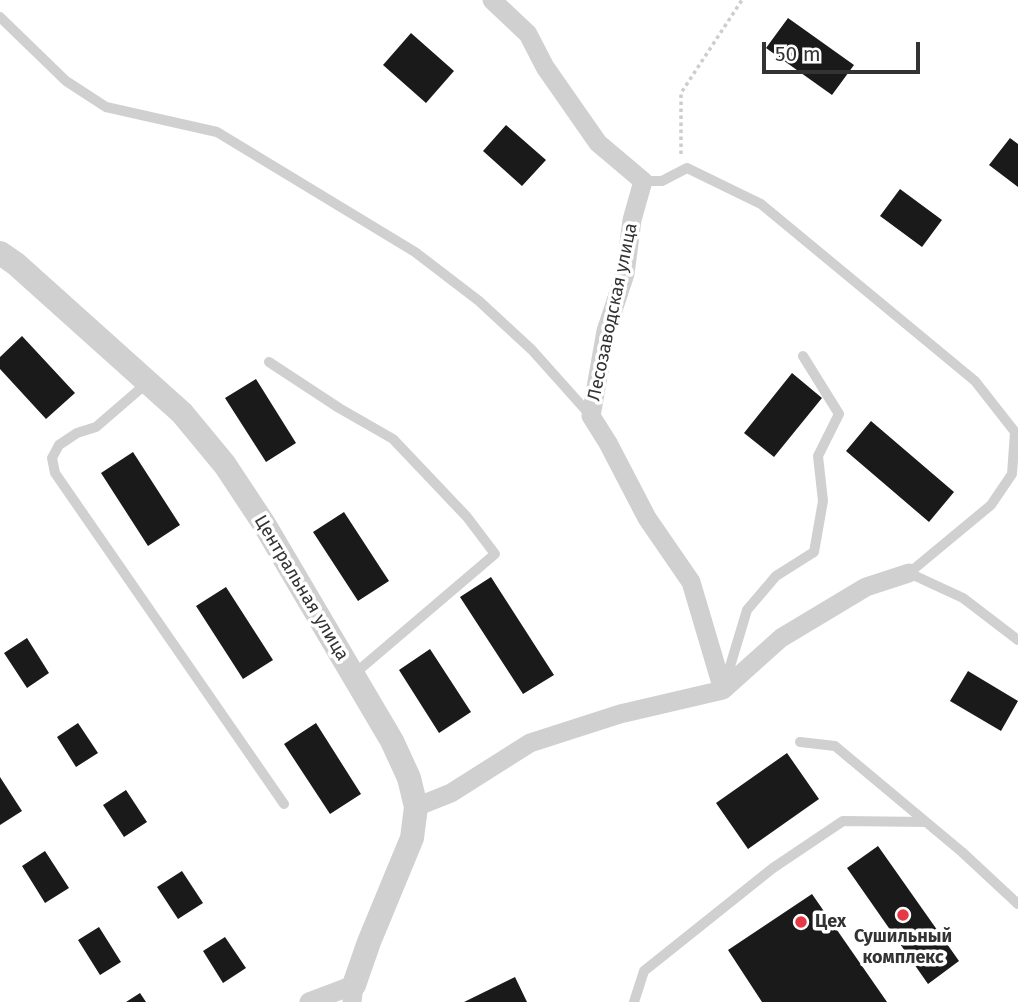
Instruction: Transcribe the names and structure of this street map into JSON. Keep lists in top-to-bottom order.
{
  "streets": {
    "street": ["Лесозаводская улица", "Центральная улица"]
  },
  "places": ["Сушильный комплекс", "Цех"],
  "scale_bar": "50 m"
}
